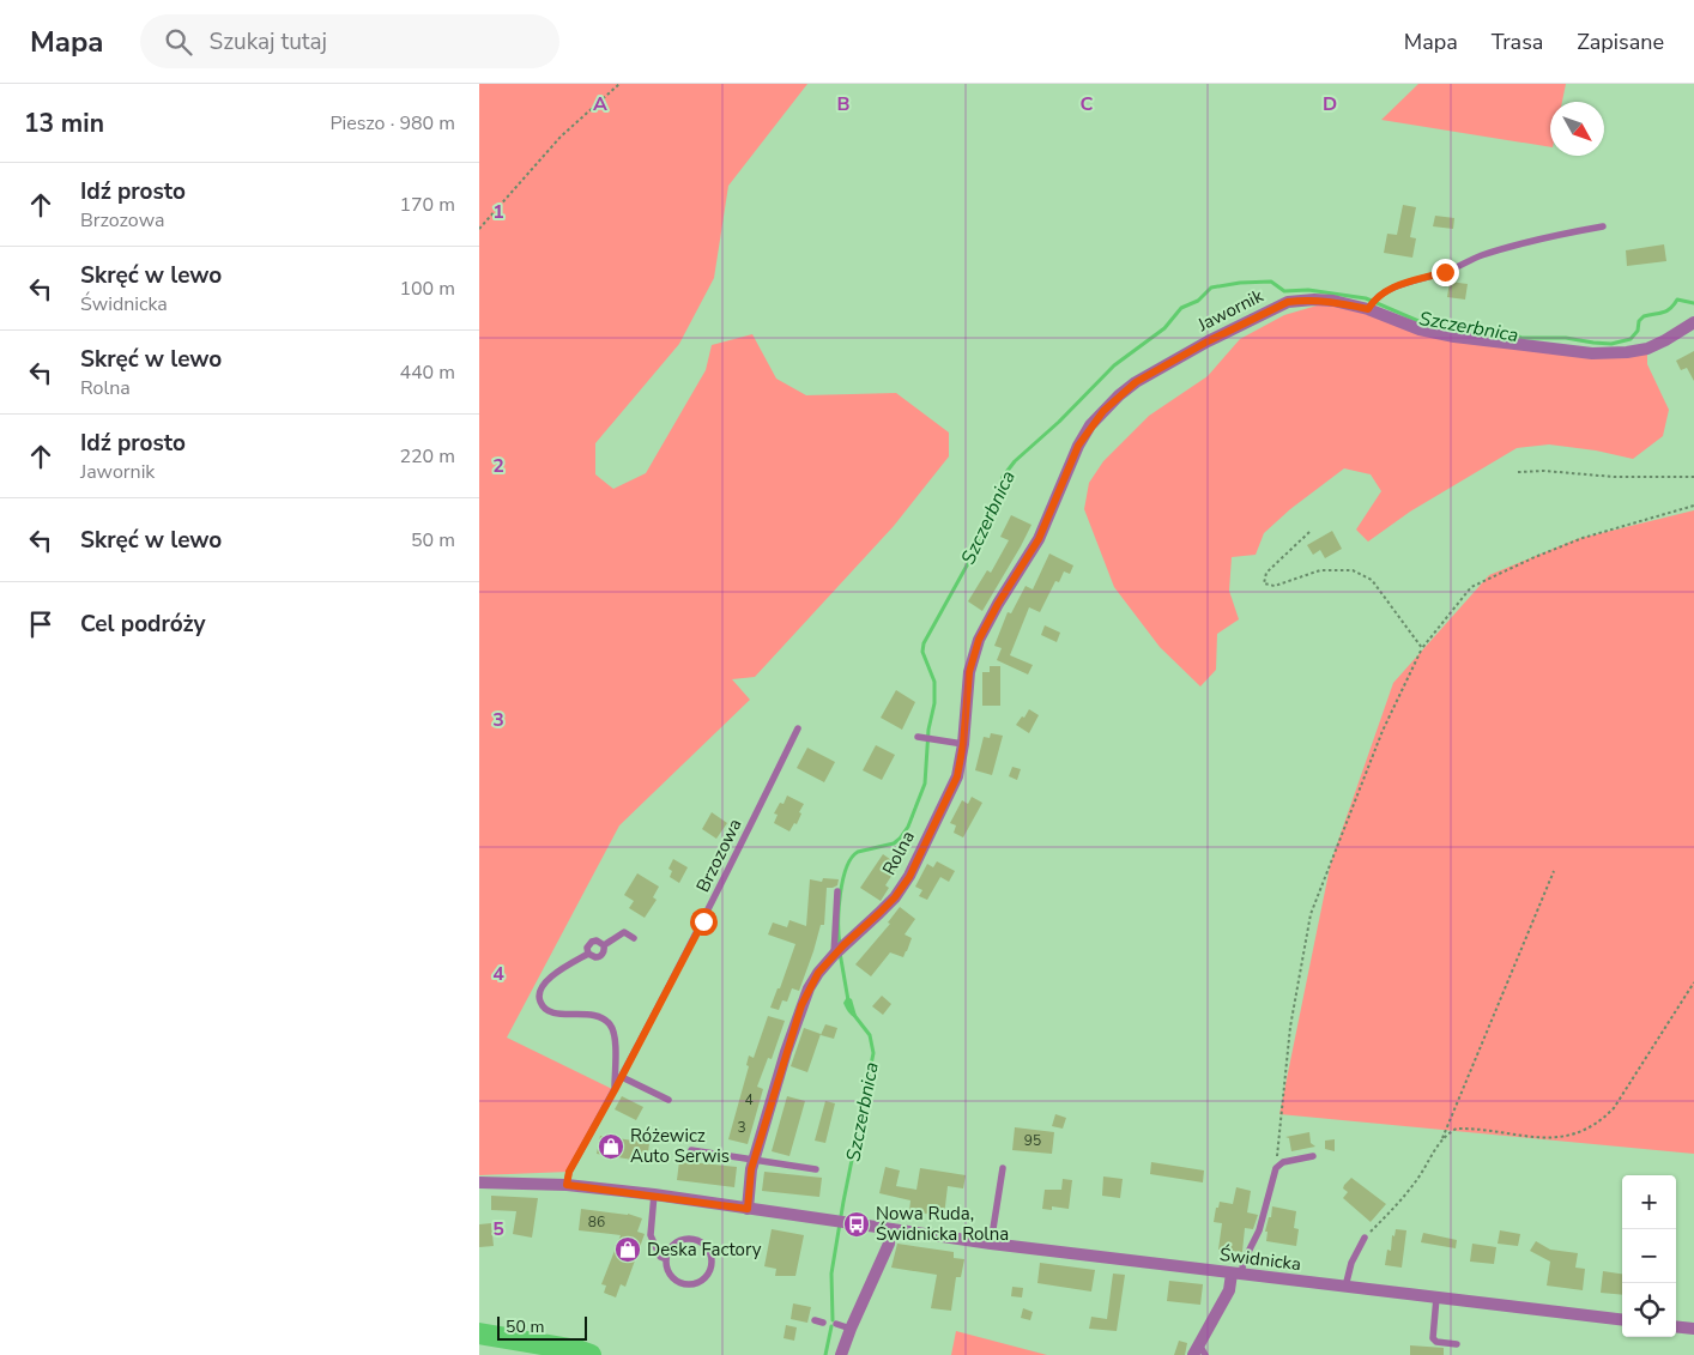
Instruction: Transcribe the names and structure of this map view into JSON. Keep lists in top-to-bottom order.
{
  "streets": {
    "street": ["Jawornik", "Rolna", "Świdnicka"],
    "lane": ["Brzozowa"]
  },
  "crossings": [
    ["Jawornik", "Rolna"],
    ["Rolna", "Świdnicka"],
    ["Brzozowa", "Świdnicka"]
  ],
  "water": ["Szczerbnica"],
  "places": {
    "shop": ["Różewicz Auto Serwis", "Deska Factory"],
    "bus stop": ["Nowa Ruda, Świdnicka Rolna"]
  },
  "house_numbers": [
    "4",
    "3",
    "95",
    "86"
  ],
  "scale_bar": "50 m",
  "north": "bottom right",
  "page": {
    "header": "Mapa",
    "search": "Szukaj tutaj",
    "nav": ["Mapa", "Trasa", "Zapisane"],
    "heading": ["13 min", "Pieszo · 980 m"],
    "list": [
      ["Idź prosto", "Brzozowa", "170 m"],
      ["Skręć w lewo", "Świdnicka", "100 m"],
      ["Skręć w lewo", "Rolna", "440 m"],
      ["Idź prosto", "Jawornik", "220 m"],
      ["Skręć w lewo", "50 m"],
      "Cel podróży"
    ],
    "map_buttons": ["+", "−"],
    "scale": "50 m"
  },
  "grid": {
    "columns": [
      "A",
      "B",
      "C",
      "D"
    ],
    "rows": [
      "1",
      "2",
      "3",
      "4",
      "5"
    ]
  }
}
